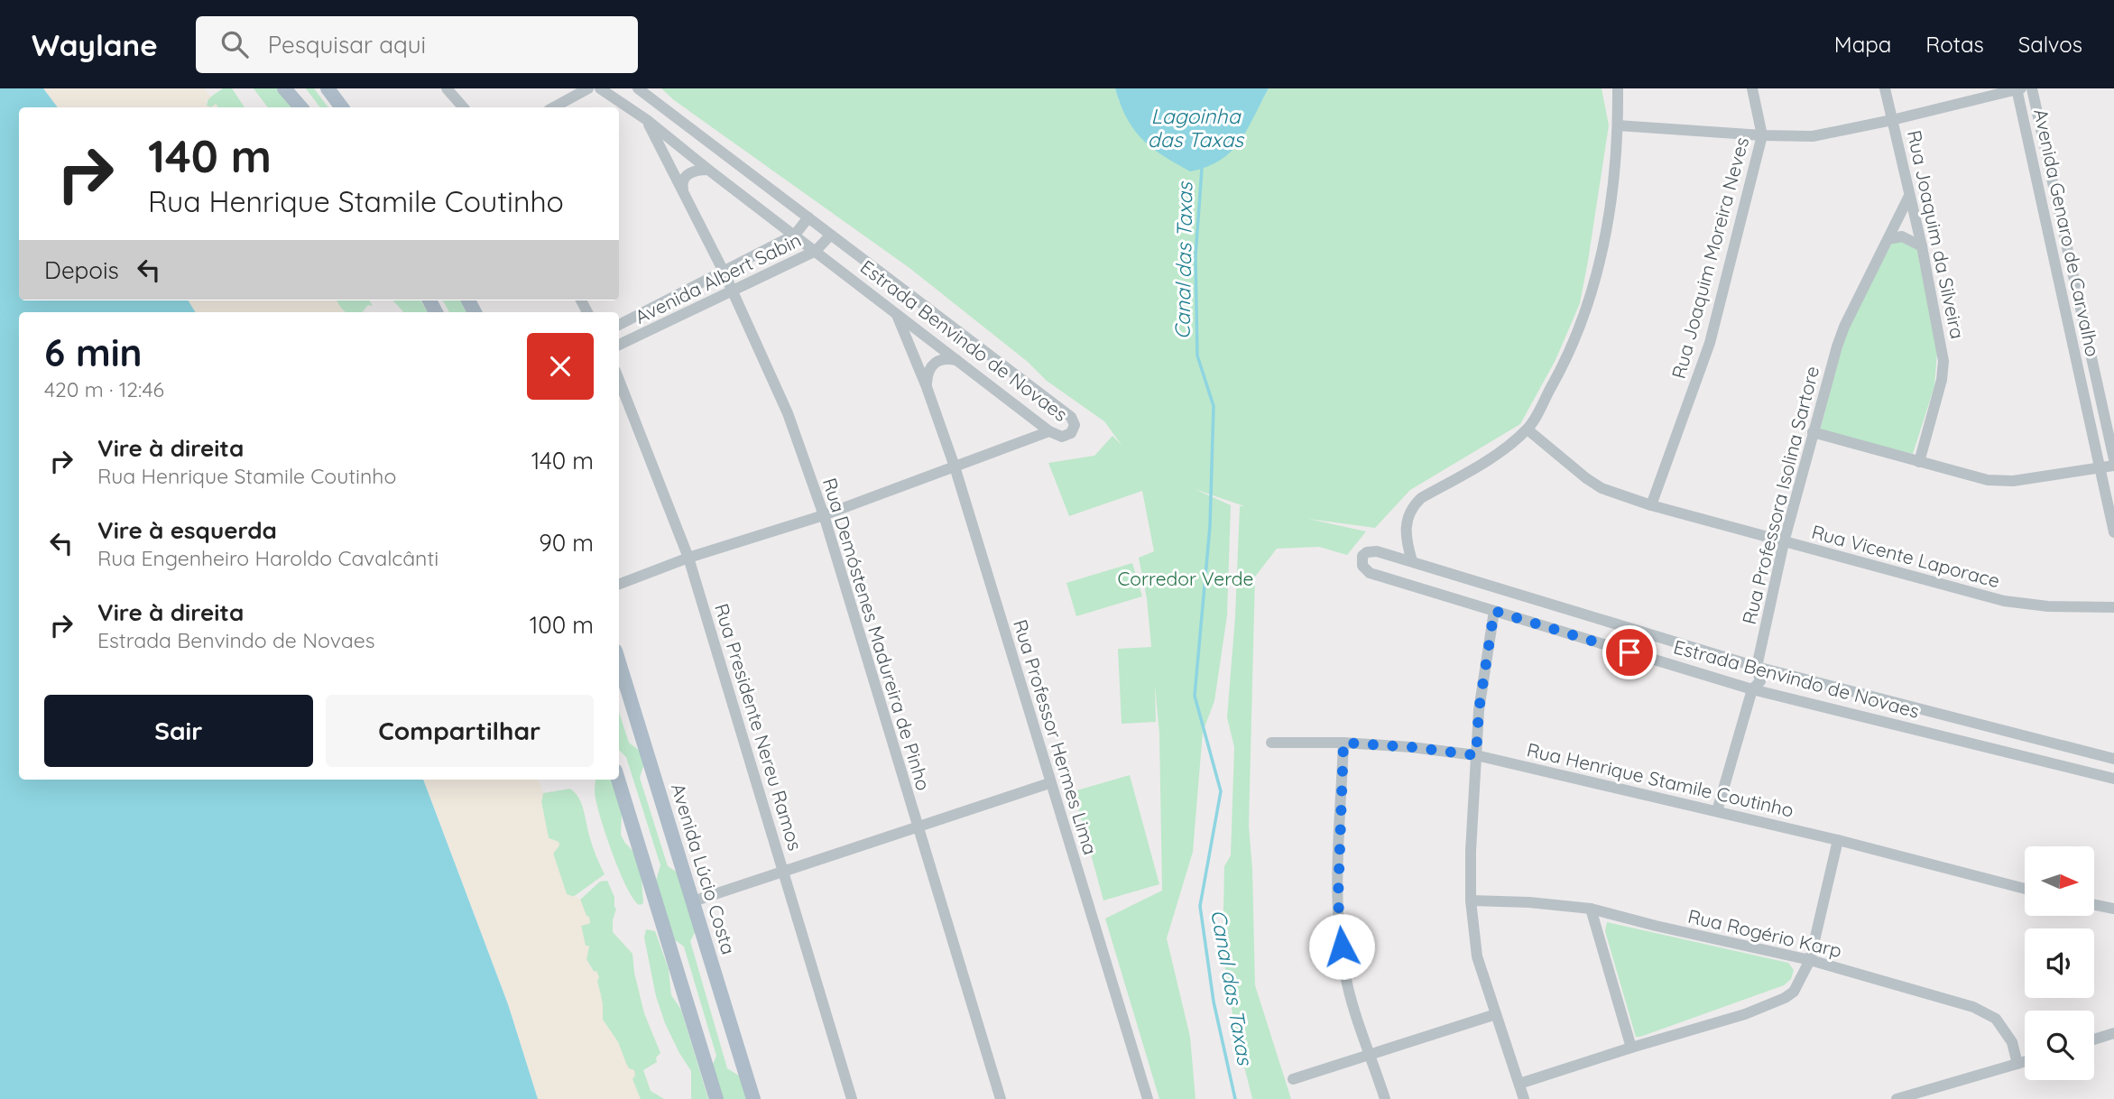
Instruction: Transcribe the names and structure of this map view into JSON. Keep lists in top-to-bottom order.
{
  "streets": {
    "main road": ["Avenida Lúcio Costa"],
    "street": [
      "Avenida Genaro de Carvalho",
      "Rua Joaquim da Silveira",
      "Rua Joaquim Moreira Neves",
      "Avenida Albert Sabin",
      "Estrada Benvindo de Novaes",
      "Rua Professora Isolina Sartore",
      "Rua Vicente Laporace",
      "Rua Demóstenes Madureira de Pinho",
      "Rua Presidente Nereu Ramos",
      "Rua Professor Hermes Lima",
      "Rua Henrique Stamile Coutinho",
      "Rua Rogério Karp"
    ]
  },
  "crossings": [
    ["Rua Joaquim da Silveira", "Rua Professora Isolina Sartore"],
    ["Rua Joaquim Moreira Neves", "Rua Vicente Laporace"],
    ["Avenida Albert Sabin", "Estrada Benvindo de Novaes"],
    ["Avenida Albert Sabin", "Rua Demóstenes Madureira de Pinho"],
    ["Estrada Benvindo de Novaes", "Rua Professora Isolina Sartore"],
    ["Estrada Benvindo de Novaes", "Rua Demóstenes Madureira de Pinho"],
    ["Estrada Benvindo de Novaes", "Rua Professor Hermes Lima"],
    ["Rua Professora Isolina Sartore", "Rua Vicente Laporace"],
    ["Rua Professora Isolina Sartore", "Rua Henrique Stamile Coutinho"]
  ],
  "water": ["Lagoinha das Taxas", "Canal das Taxas"],
  "parks": ["Corredor Verde"],
  "north": "right",
  "page": {
    "header": "Waylane",
    "search": "Pesquisar aqui",
    "nav": ["Mapa", "Rotas", "Salvos"],
    "turn": ["140 m", "Rua Henrique Stamile Coutinho"],
    "then": "Depois",
    "heading": ["6 min", "420 m · 12:46"],
    "list": [
      {
        "name": "Vire à direita",
        "note": "Rua Henrique Stamile Coutinho",
        "value": "140 m"
      },
      {
        "name": "Vire à esquerda",
        "note": "Rua Engenheiro Haroldo Cavalcânti",
        "value": "90 m"
      },
      {
        "name": "Vire à direita",
        "note": "Estrada Benvindo de Novaes",
        "value": "100 m"
      }
    ],
    "buttons": ["Sair", "Compartilhar"]
  }
}
